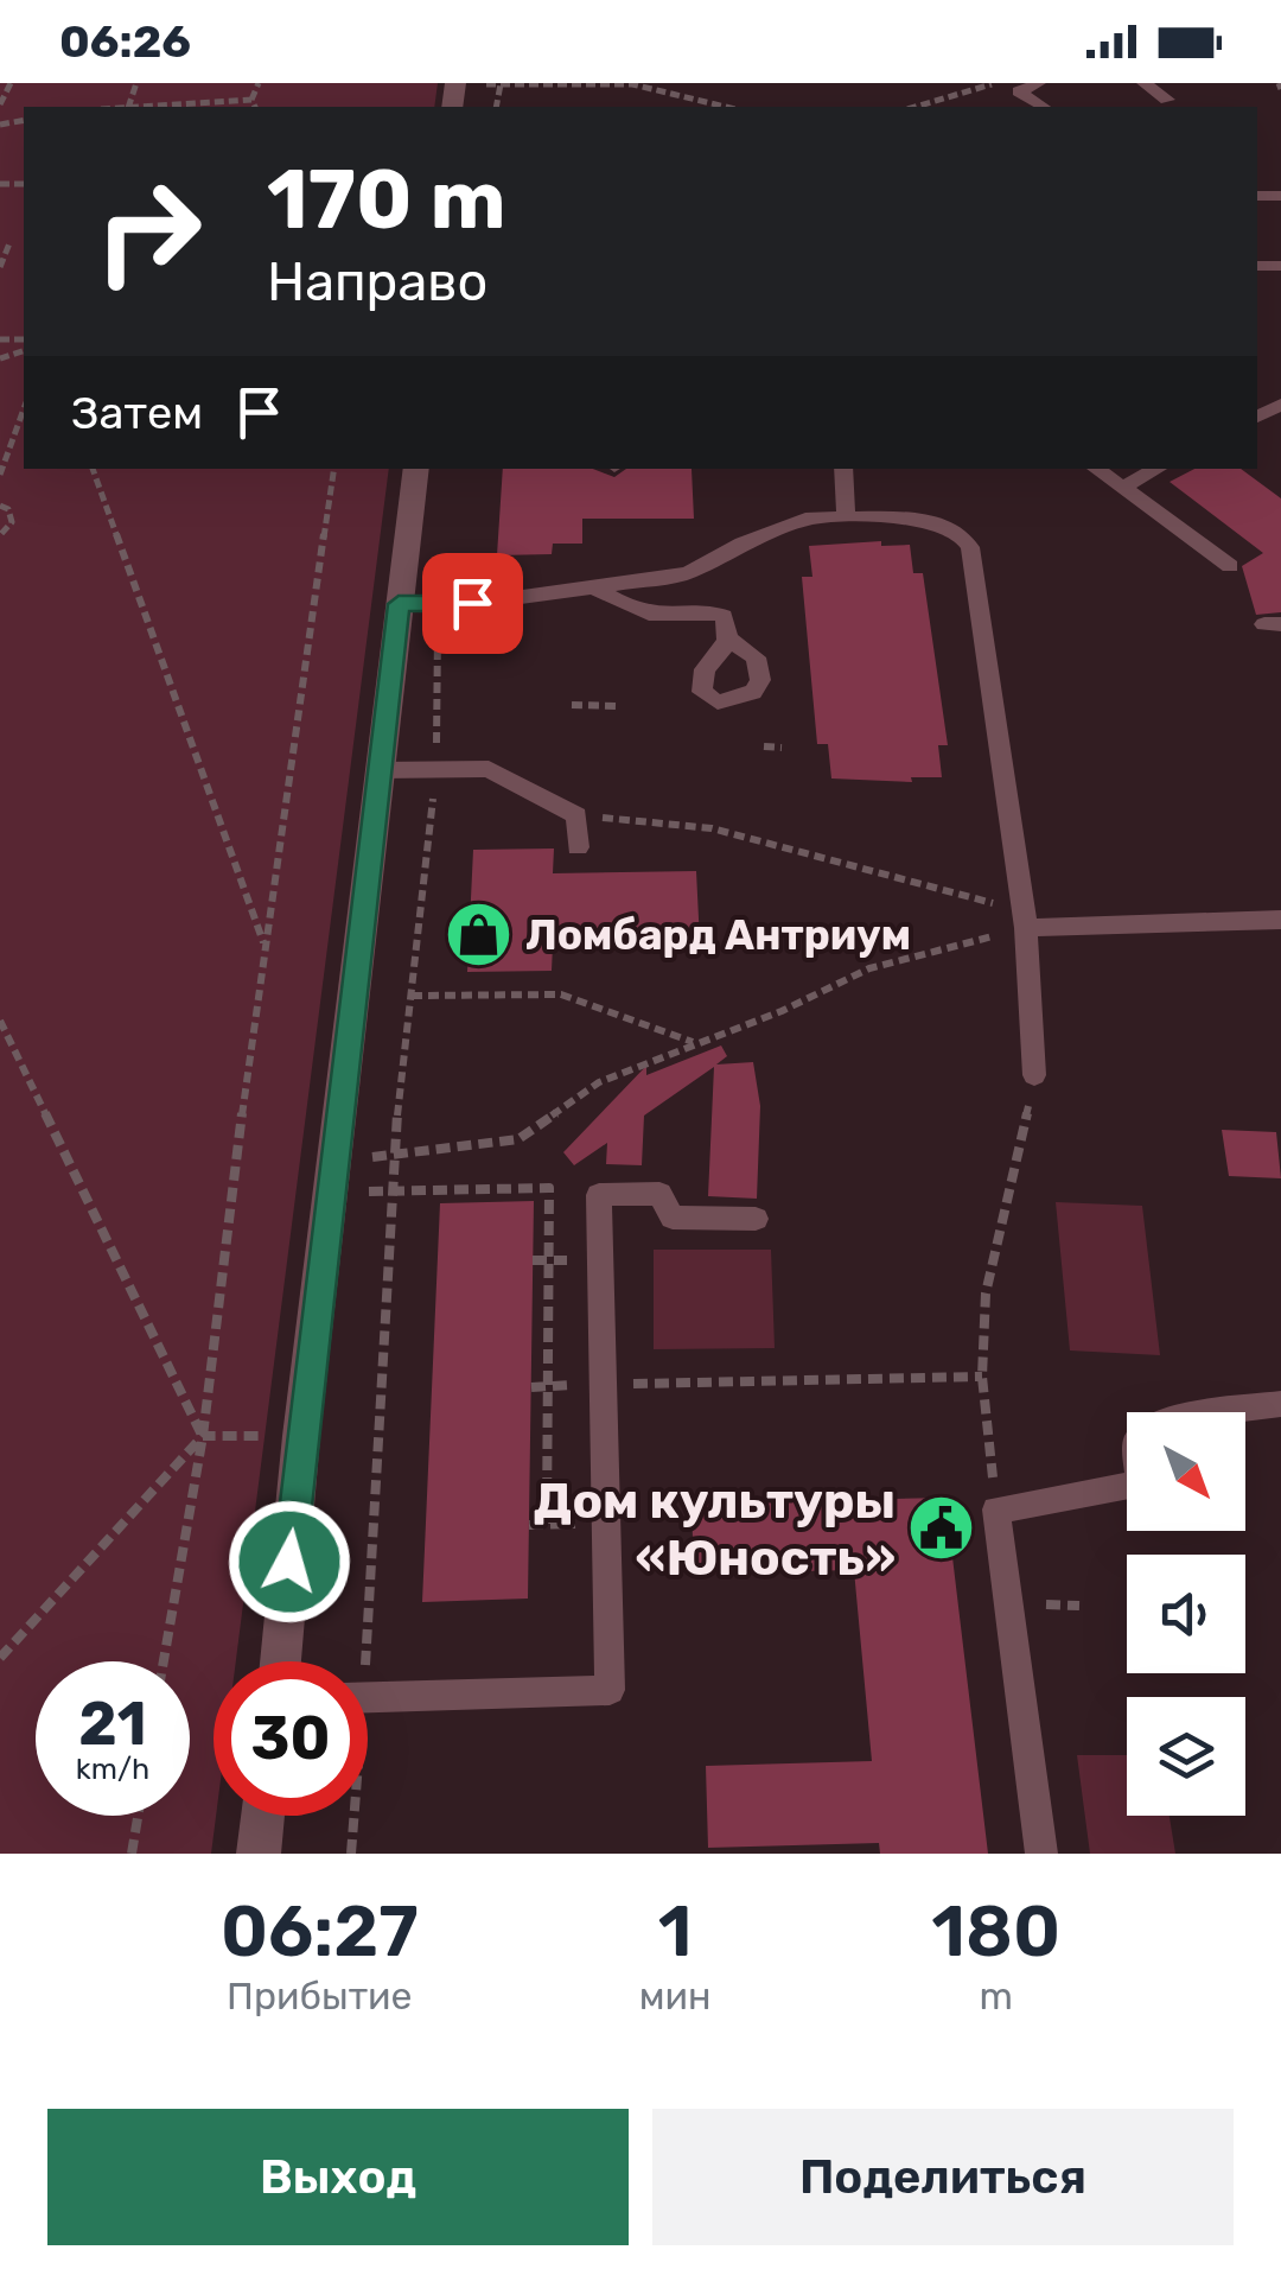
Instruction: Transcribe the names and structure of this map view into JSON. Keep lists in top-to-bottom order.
{
  "places": {
    "shop": ["Ломбард Антриум"],
    "public building": ["Дом культуры «Юность»"]
  },
  "north": "bottom right",
  "page": {
    "status": "06:26",
    "turn": ["170 m", "Направо"],
    "then": "Затем",
    "speed": "21 km/h",
    "limit": "30",
    "eta": [
      "06:27",
      "Прибытие",
      "1",
      "мин",
      "180",
      "m"
    ],
    "buttons": ["Выход", "Поделиться"]
  }
}
